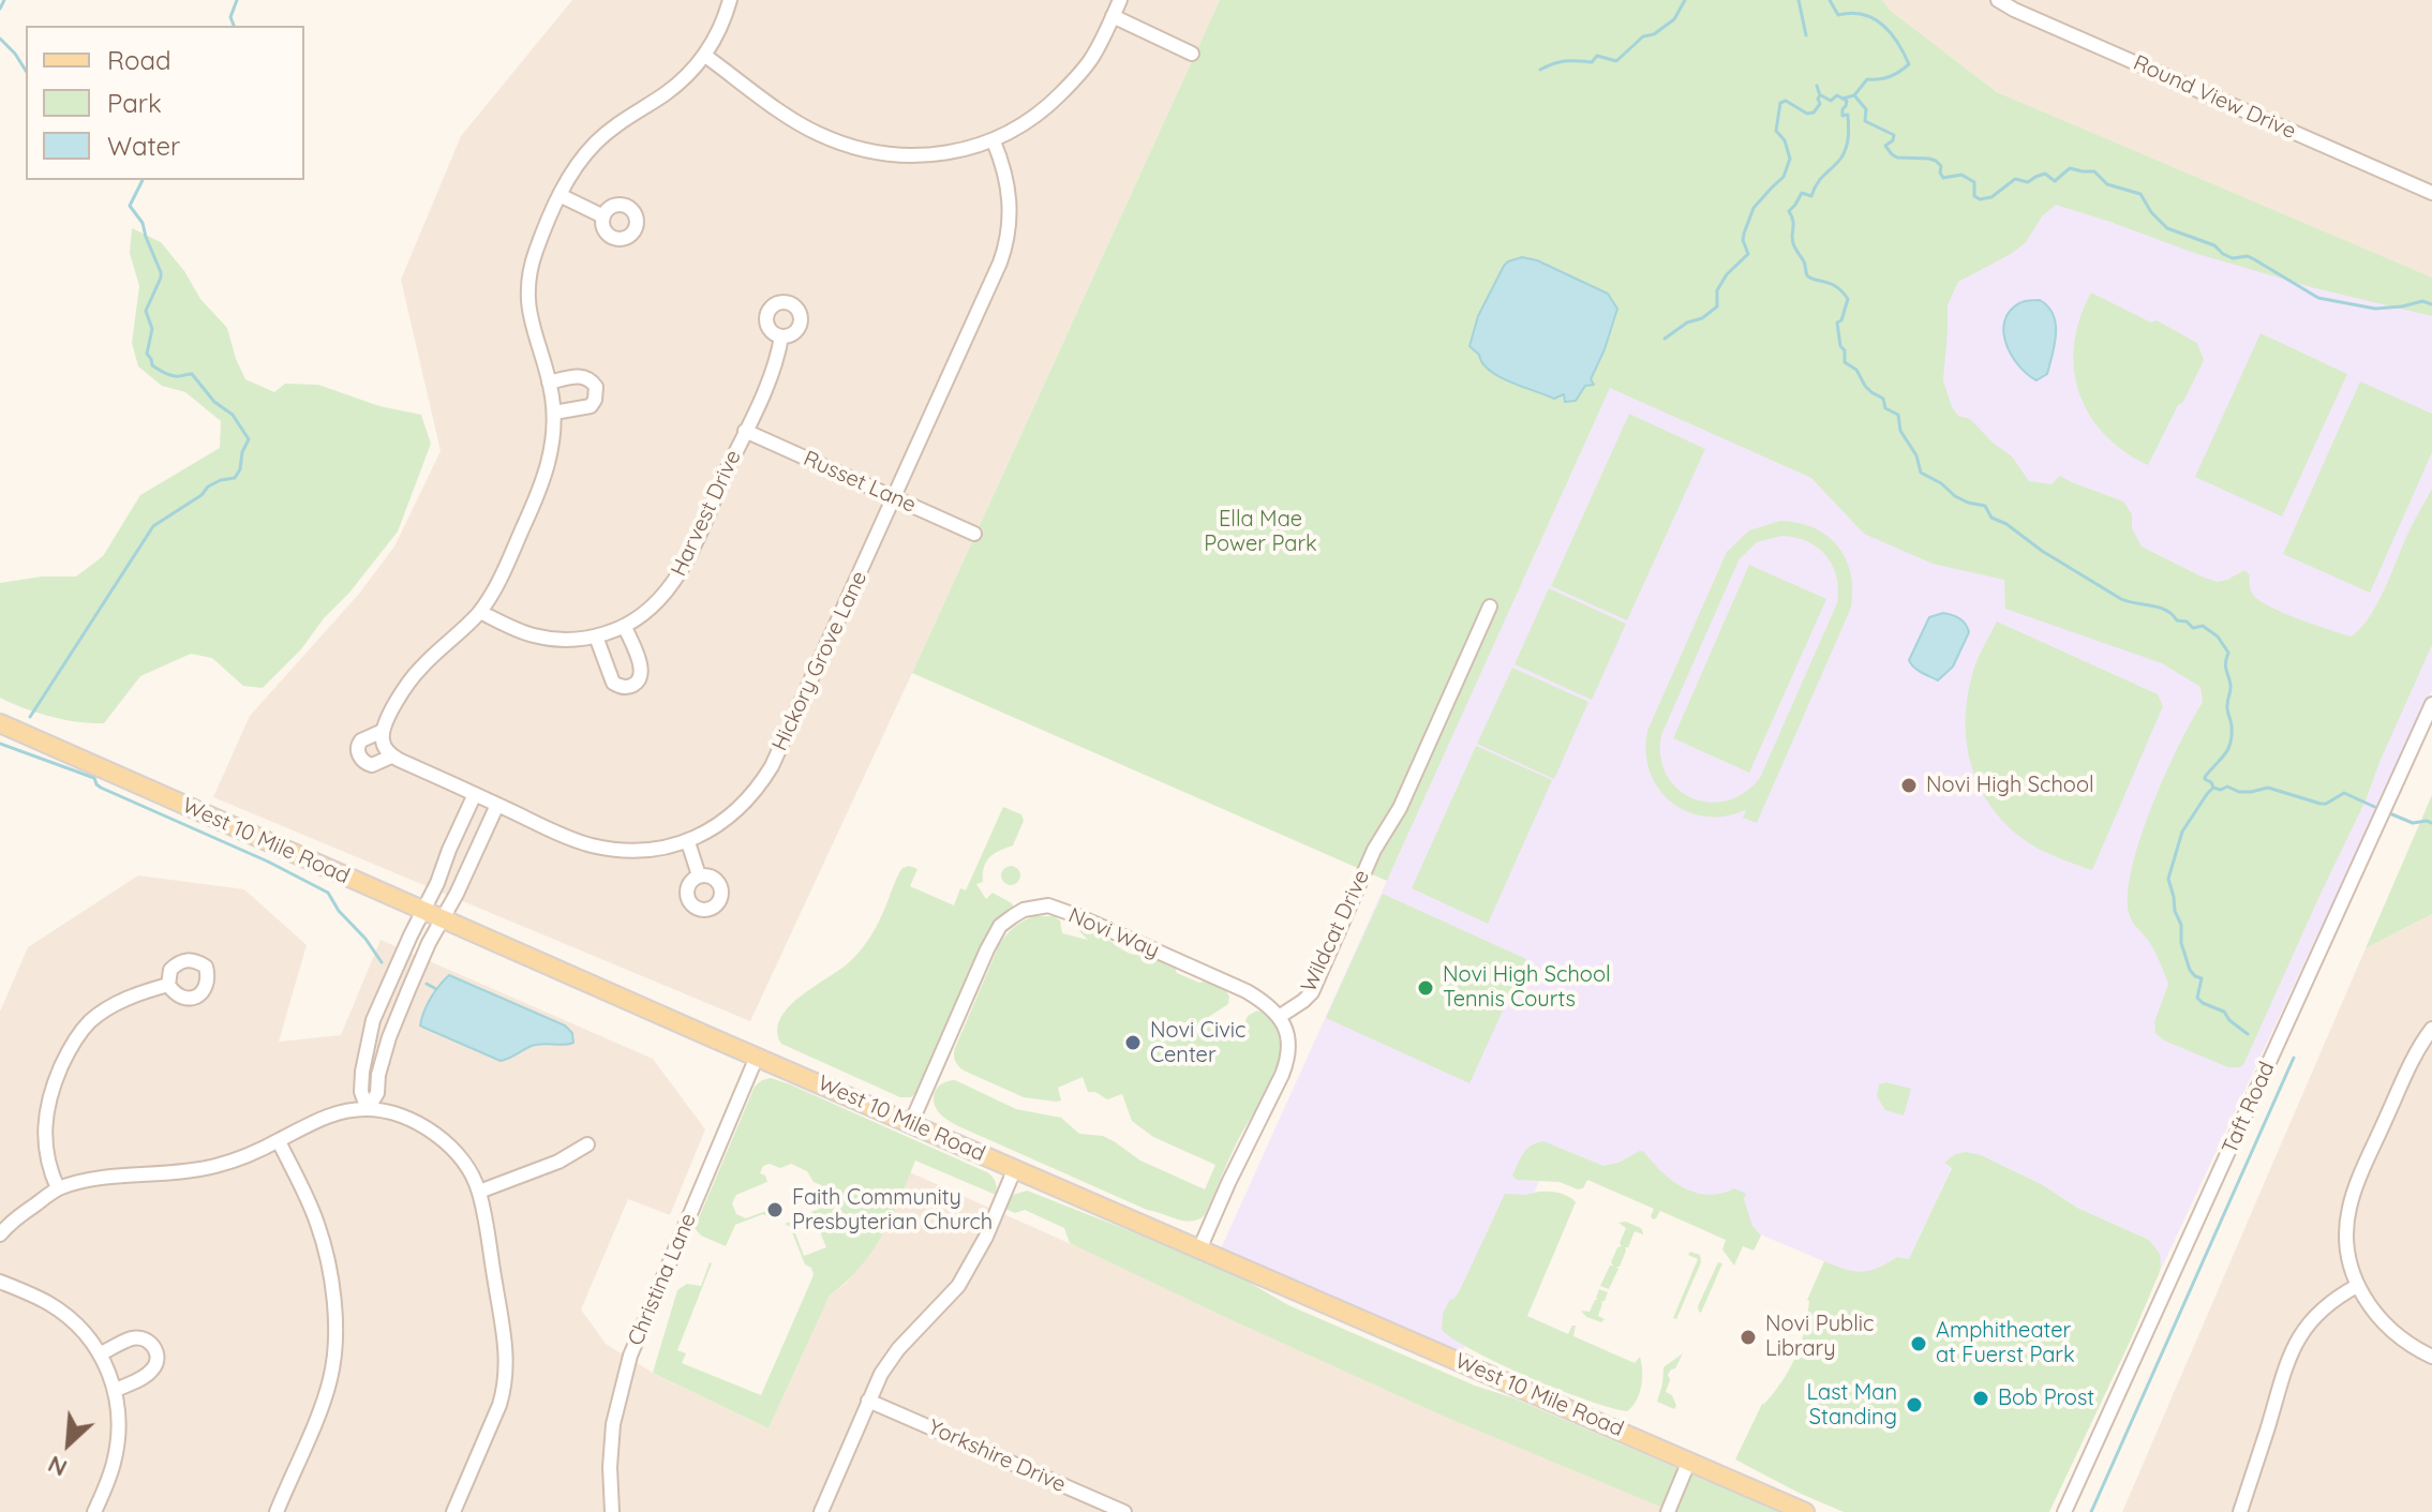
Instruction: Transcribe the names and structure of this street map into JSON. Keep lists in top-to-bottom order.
{
  "streets": {
    "main road": ["West 10 Mile Road"],
    "street": [
      "Round View Drive",
      "Russet Lane",
      "Harvest Drive",
      "Hickory Grove Lane",
      "Wildcat Drive",
      "Novi Way",
      "Taft Road",
      "Christina Lane",
      "Yorkshire Drive"
    ]
  },
  "crossings": [
    ["Russet Lane", "Harvest Drive"],
    ["Russet Lane", "Hickory Grove Lane"],
    ["West 10 Mile Road", "Novi Way"],
    ["West 10 Mile Road", "Christina Lane"],
    ["Wildcat Drive", "Novi Way"]
  ],
  "parks": ["Ella Mae Power Park"],
  "places": [
    "Novi High School",
    "Novi High School Tennis Courts",
    "Novi Civic Center",
    "Faith Community Presbyterian Church",
    "Novi Public Library",
    "Amphitheater at Fuerst Park",
    "Bob Prost",
    "Last Man Standing"
  ],
  "legend": ["Road", "Park", "Water"],
  "north": "bottom left"
}
